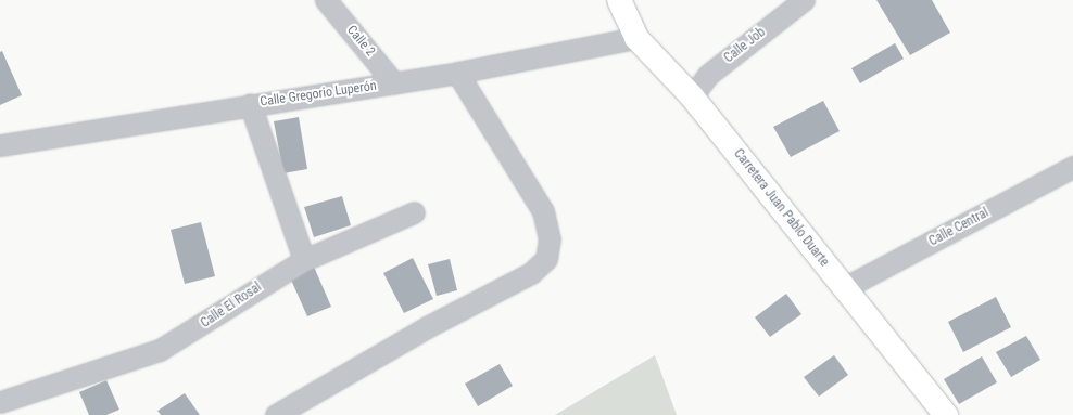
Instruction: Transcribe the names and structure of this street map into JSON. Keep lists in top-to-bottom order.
{
  "streets": {
    "main road": ["Carretera Juan Pablo Duarte"],
    "street": [
      "Calle 2",
      "Calle Job",
      "Calle Gregorio Luperón",
      "Calle Central",
      "Calle El Rosal"
    ]
  },
  "crossings": [
    ["Calle 2", "Calle Gregorio Luperón"],
    ["Calle Job", "Carretera Juan Pablo Duarte"],
    ["Calle Gregorio Luperón", "Carretera Juan Pablo Duarte"],
    ["Carretera Juan Pablo Duarte", "Calle Central"]
  ]
}
